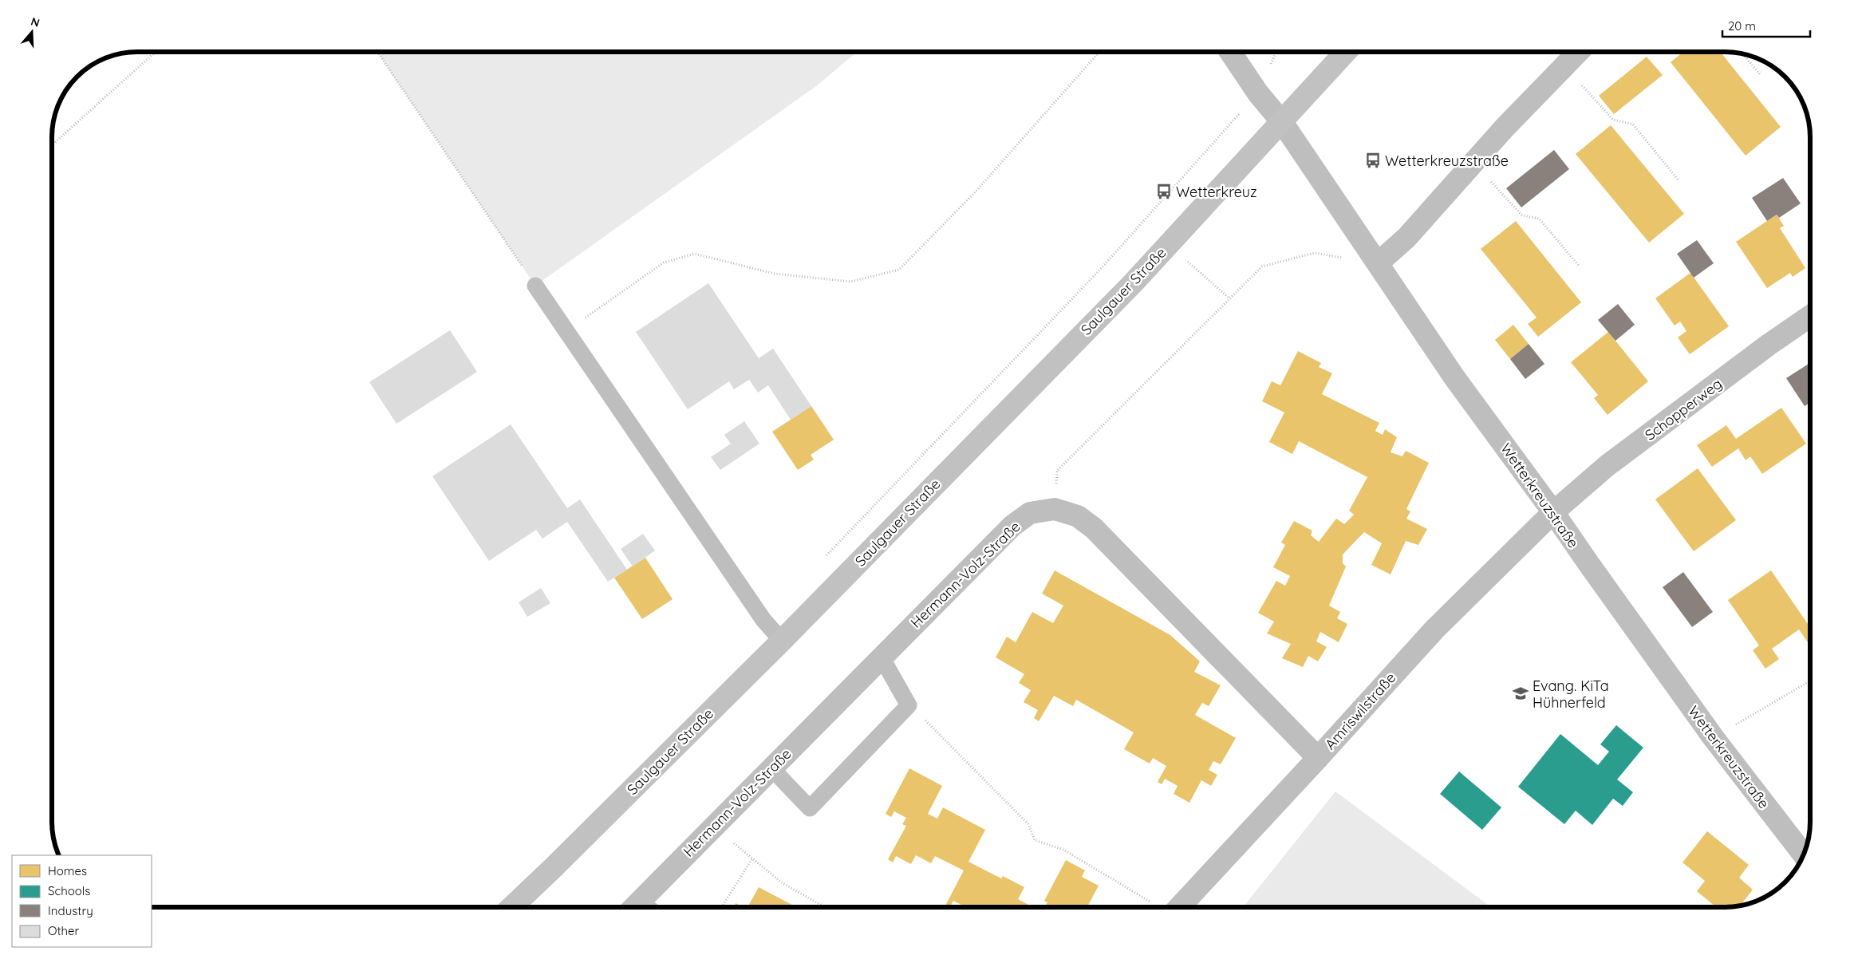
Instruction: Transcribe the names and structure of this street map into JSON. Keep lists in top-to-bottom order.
{
  "streets": {
    "main road": ["Saulgauer Straße"],
    "street": [
      "Schopperweg",
      "Wetterkreuzstraße",
      "Hermann-Volz-Straße",
      "Amriswilstraße"
    ]
  },
  "crossings": [
    ["Saulgauer Straße", "Wetterkreuzstraße"],
    ["Schopperweg", "Wetterkreuzstraße"],
    ["Schopperweg", "Amriswilstraße"],
    ["Wetterkreuzstraße", "Amriswilstraße"],
    ["Hermann-Volz-Straße", "Amriswilstraße"]
  ],
  "places": {
    "bus stop": ["Wetterkreuzstraße", "Wetterkreuz"],
    "school or university": ["Evang. KiTa Hühnerfeld"]
  },
  "legend": [
    "Homes",
    "Schools",
    "Industry",
    "Other"
  ],
  "scale_bar": "20 m",
  "north": "top"
}
